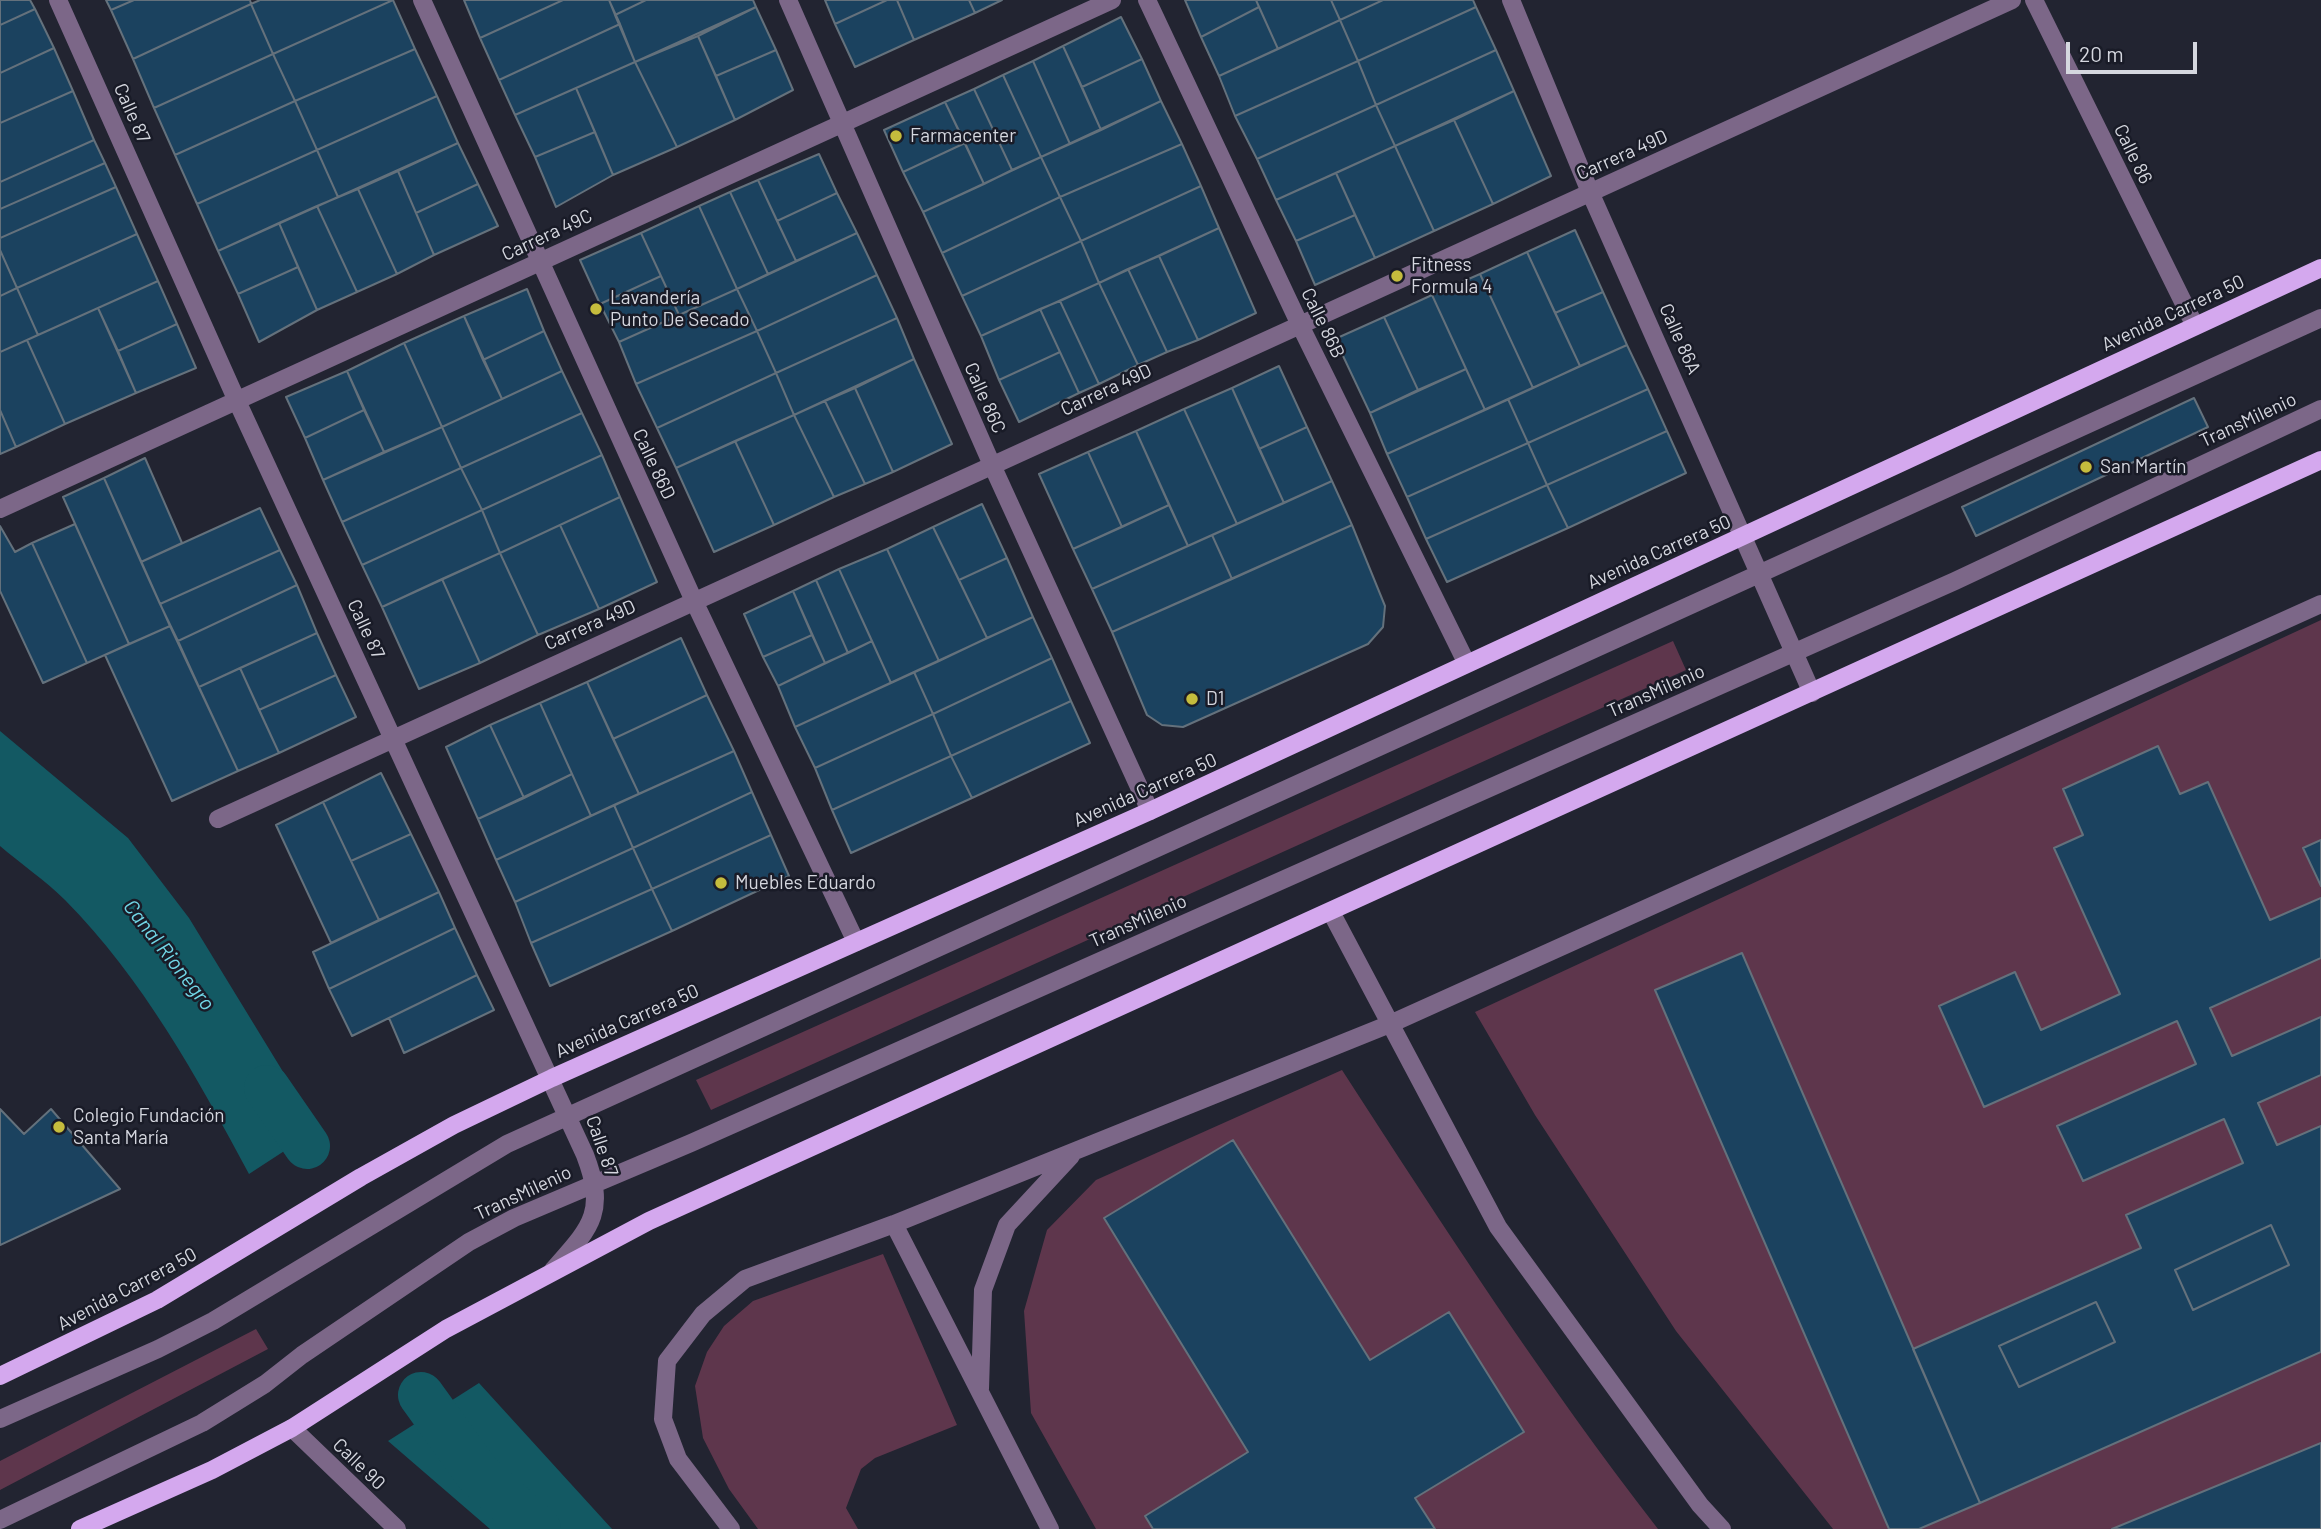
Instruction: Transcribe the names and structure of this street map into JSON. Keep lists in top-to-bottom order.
{
  "streets": {
    "main road": ["Avenida Carrera 50"],
    "street": [
      "Calle 87",
      "Calle 86",
      "Carrera 49D",
      "Carrera 49C",
      "Calle 86B",
      "Calle 86A",
      "Calle 86C",
      "TransMilenio",
      "Calle 86D",
      "Calle 90"
    ]
  },
  "crossings": [
    ["Calle 87", "Carrera 49D"],
    ["Calle 87", "Carrera 49C"],
    ["Calle 87", "Avenida Carrera 50"],
    ["Calle 87", "TransMilenio"],
    ["Calle 86", "Avenida Carrera 50"],
    ["Carrera 49D", "Calle 86B"],
    ["Carrera 49D", "Calle 86A"],
    ["Carrera 49D", "Calle 86C"],
    ["Carrera 49D", "Calle 86D"],
    ["Carrera 49C", "Calle 86C"],
    ["Carrera 49C", "Calle 86D"],
    ["Avenida Carrera 50", "Calle 86B"],
    ["Avenida Carrera 50", "Calle 86A"],
    ["Avenida Carrera 50", "Calle 86C"],
    ["Avenida Carrera 50", "Calle 86D"],
    ["Calle 86A", "TransMilenio"]
  ],
  "water": ["Canal Rionegro"],
  "places": [
    "Farmacenter",
    "Fitness Formula 4",
    "Lavandería Punto De Secado",
    "San Martín",
    "D1",
    "Muebles Eduardo",
    "Colegio Fundación Santa María"
  ],
  "scale_bar": "20 m"
}
